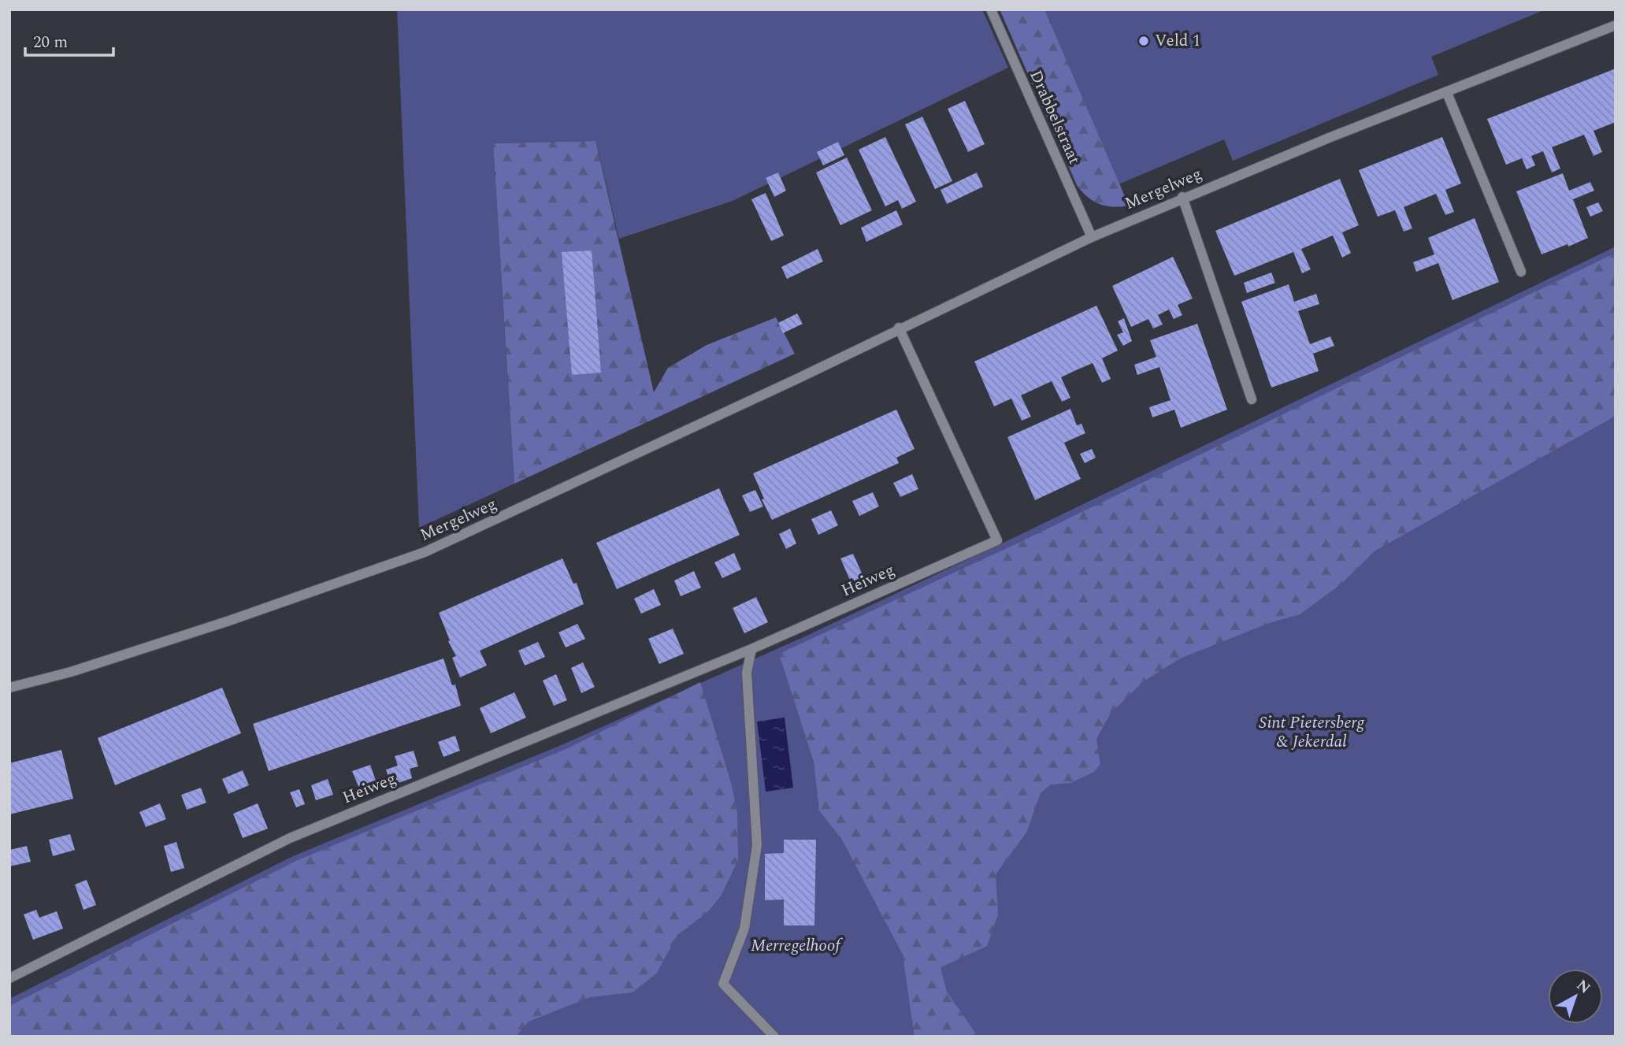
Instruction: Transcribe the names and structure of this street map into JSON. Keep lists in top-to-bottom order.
{
  "streets": {
    "street": ["Drabbelstraat", "Mergelweg", "Heiweg"]
  },
  "crossings": [
    ["Drabbelstraat", "Mergelweg"],
    ["Mergelweg", "Heiweg"]
  ],
  "parks": ["Sint Pietersberg & Jekerdal", "Merregelhoof"],
  "places": ["Veld 1"],
  "scale_bar": "20 m",
  "north": "top right"
}
